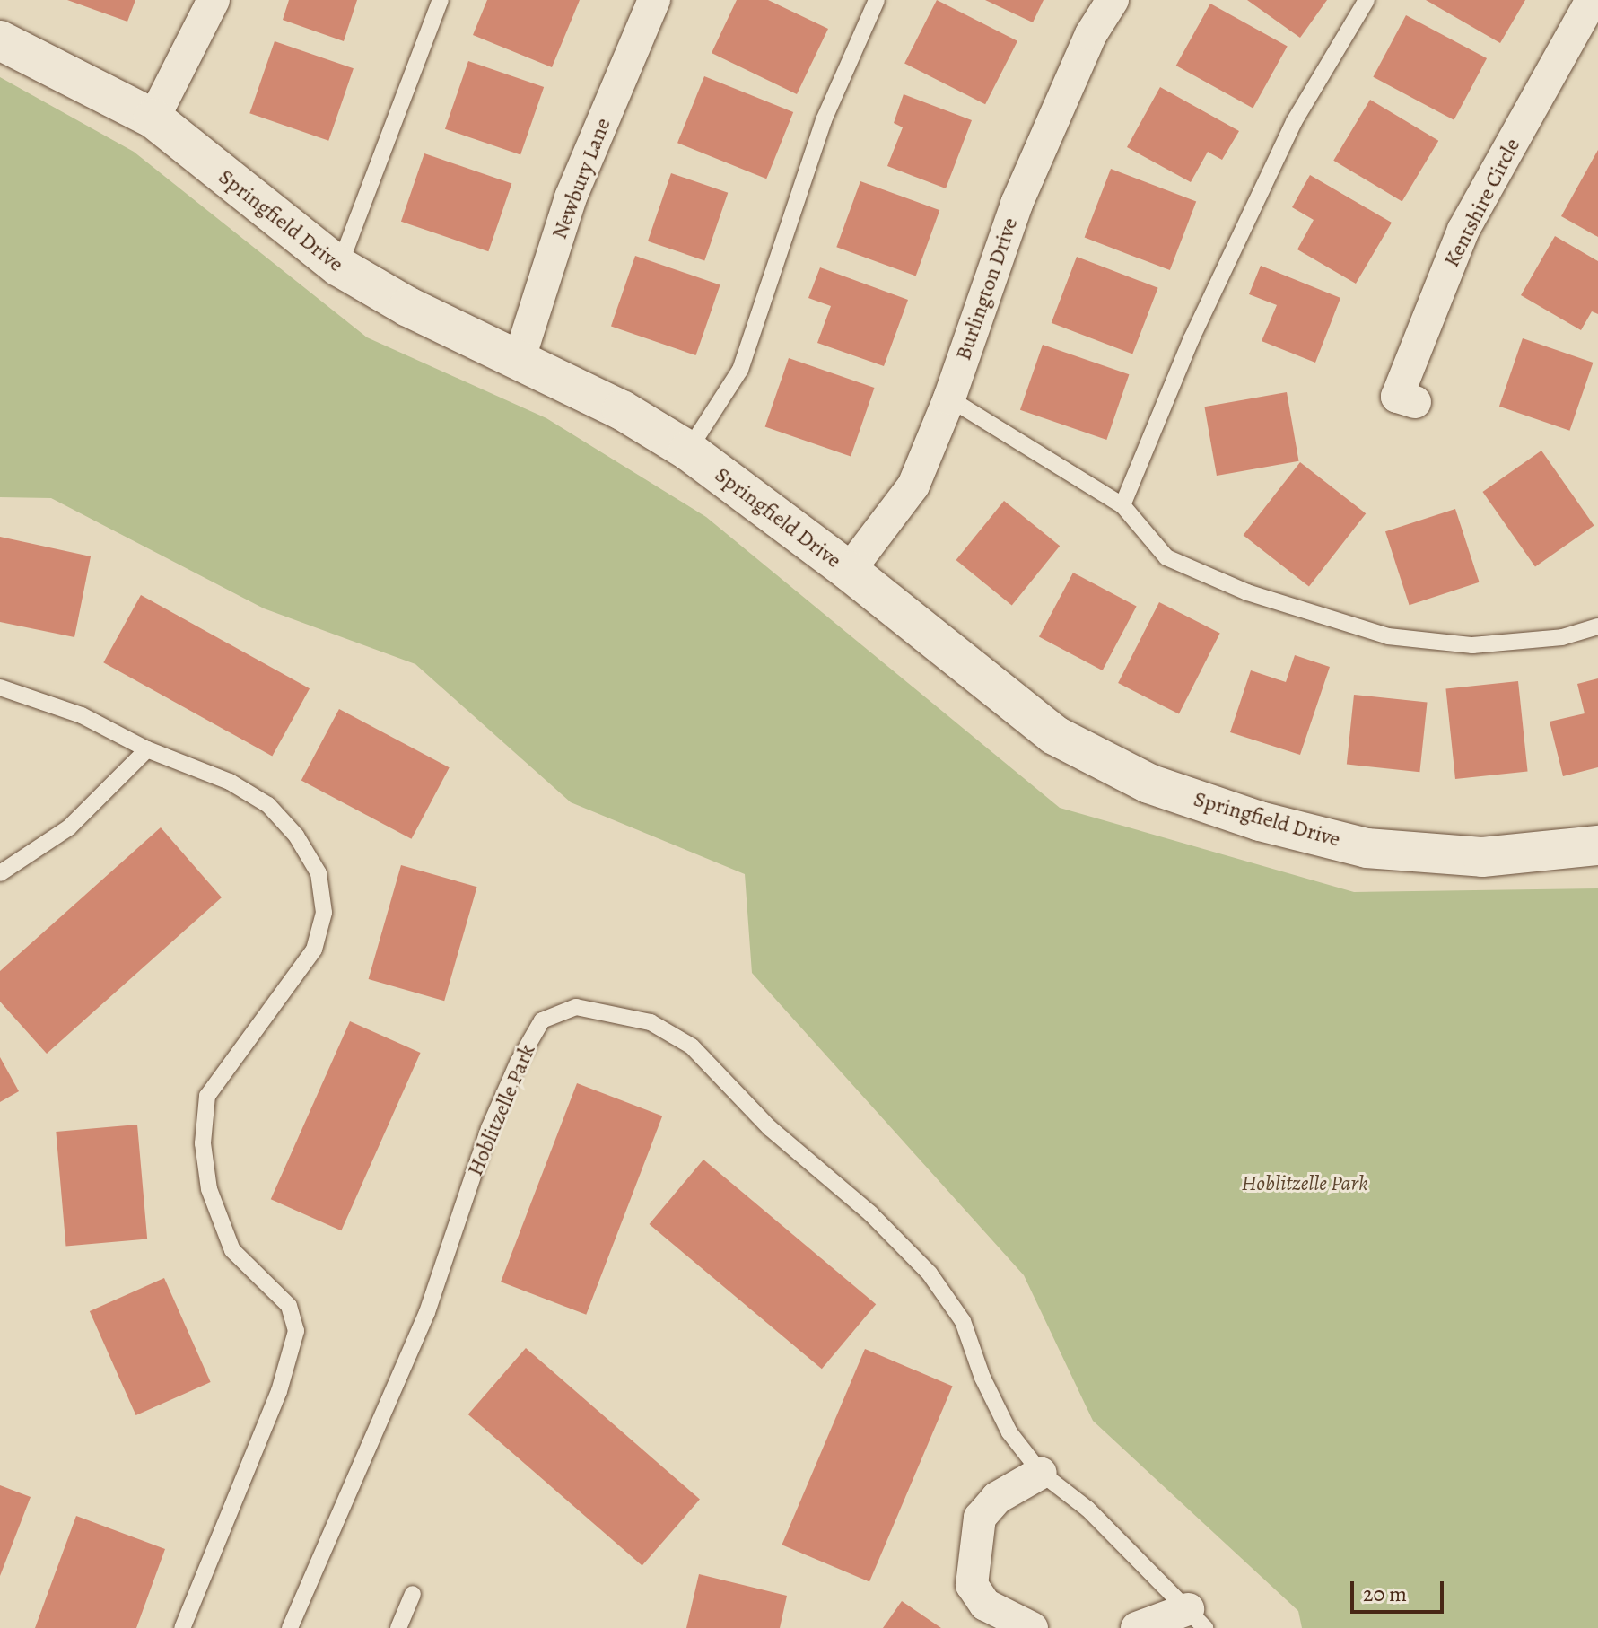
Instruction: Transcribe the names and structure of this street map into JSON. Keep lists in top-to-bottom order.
{
  "streets": {
    "street": [
      "Newbury Lane",
      "Kentshire Circle",
      "Springfield Drive",
      "Burlington Drive",
      "Hoblitzelle Park"
    ]
  },
  "crossings": [
    ["Newbury Lane", "Springfield Drive"],
    ["Springfield Drive", "Burlington Drive"]
  ],
  "parks": ["Hoblitzelle Park"],
  "scale_bar": "20 m"
}
